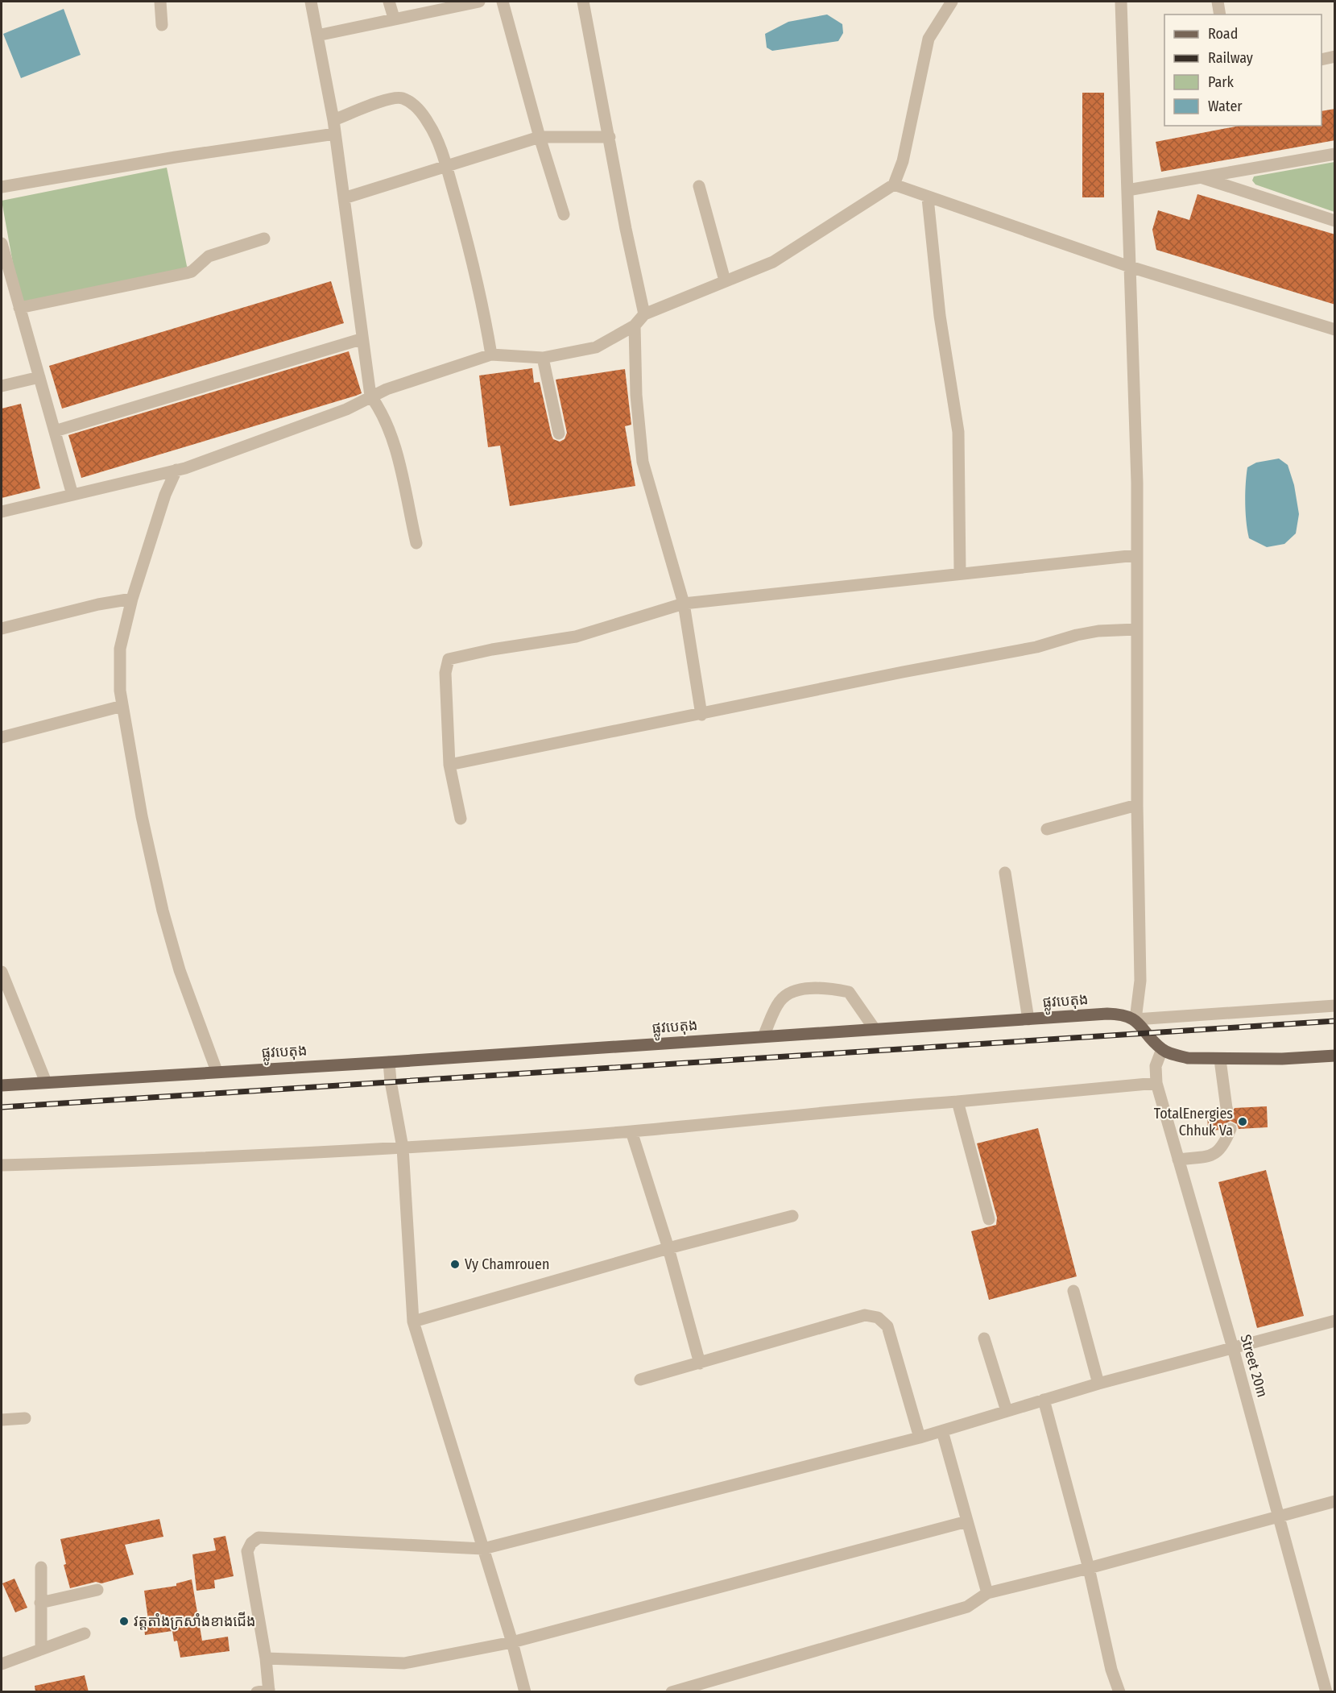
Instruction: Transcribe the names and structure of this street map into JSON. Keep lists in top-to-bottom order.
{
  "streets": {
    "main road": ["ផ្លូវបេតុង"],
    "street": ["Street 20m"]
  },
  "places": ["TotalEnergies Chhuk Va", "Vy Chamrouen", "វត្តតាំងក្រសាំងខាងជើង"],
  "legend": [
    "Road",
    "Railway",
    "Park",
    "Water"
  ]
}
